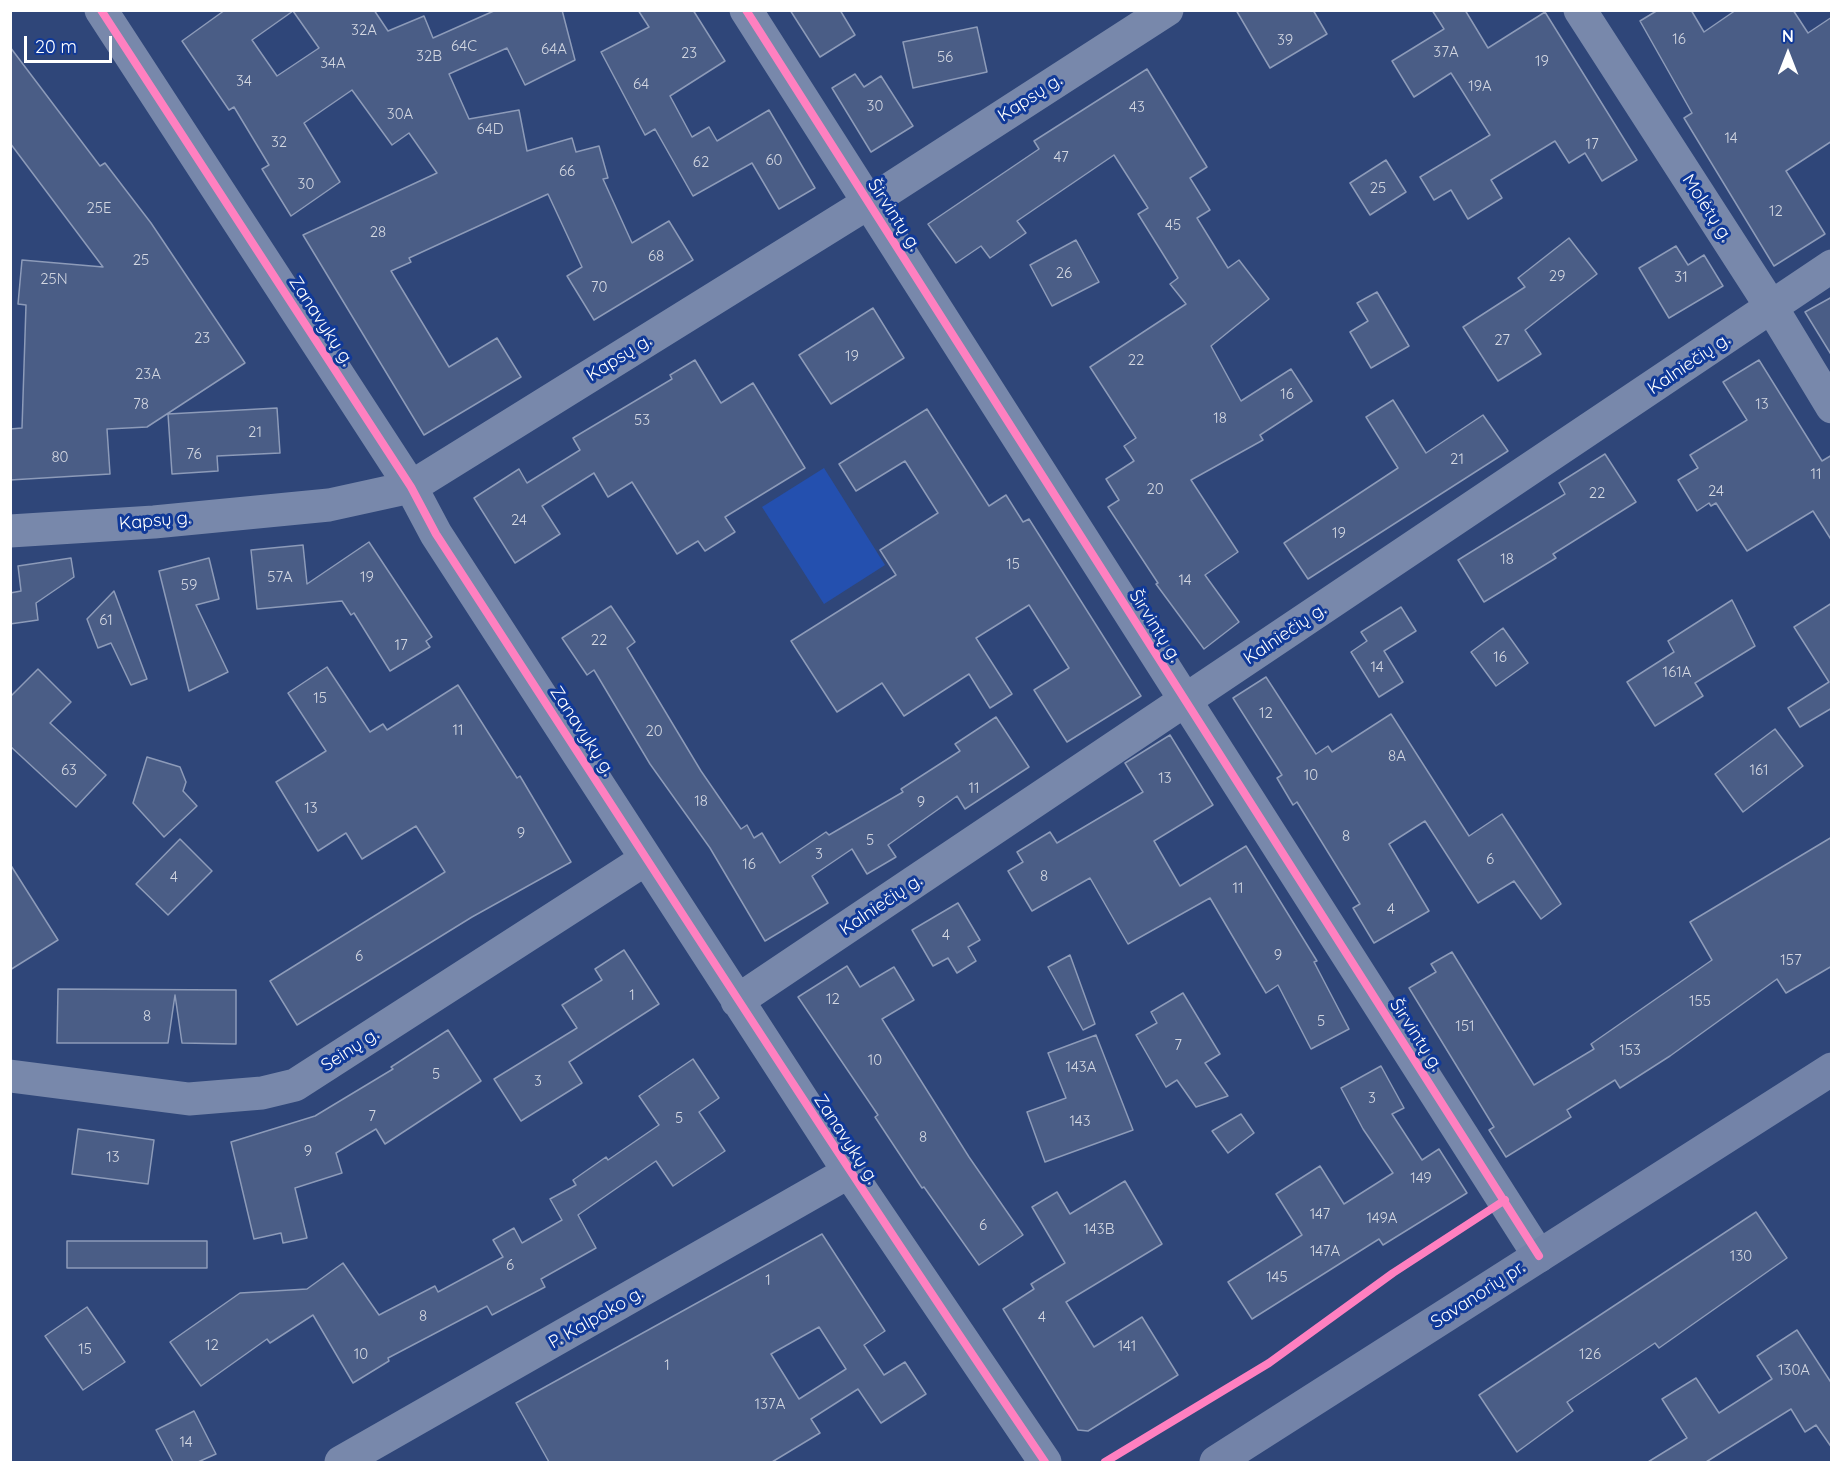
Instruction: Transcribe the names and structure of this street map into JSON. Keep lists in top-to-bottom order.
{
  "streets": {
    "main road": ["Savanorių pr."],
    "street": [
      "Kapsų g.",
      "Molėtų g.",
      "Širvintų g.",
      "Zanavykų g.",
      "Kalniečių g.",
      "Seinų g.",
      "P. Kalpoko g."
    ]
  },
  "crossings": [
    ["Kapsų g.", "Širvintų g."],
    ["Kapsų g.", "Zanavykų g."],
    ["Molėtų g.", "Kalniečių g."],
    ["Širvintų g.", "Kalniečių g."],
    ["Širvintų g.", "Savanorių pr."],
    ["Zanavykų g.", "Kalniečių g."],
    ["Zanavykų g.", "Seinų g."],
    ["Zanavykų g.", "P. Kalpoko g."]
  ],
  "house_numbers": [
    "32A",
    "16",
    "39",
    "64C",
    "64A",
    "37A",
    "23",
    "32B",
    "56",
    "19",
    "34A",
    "34",
    "64",
    "19A",
    "30",
    "43",
    "30A",
    "64D",
    "14",
    "32",
    "17",
    "47",
    "60",
    "62",
    "66",
    "30",
    "25",
    "25E",
    "12",
    "45",
    "28",
    "68",
    "25",
    "26",
    "29",
    "31",
    "25N",
    "70",
    "23",
    "27",
    "19",
    "22",
    "23A",
    "16",
    "78",
    "13",
    "18",
    "53",
    "21",
    "76",
    "80",
    "21",
    "11",
    "20",
    "24",
    "22",
    "24",
    "19",
    "18",
    "15",
    "57A",
    "19",
    "14",
    "59",
    "61",
    "22",
    "17",
    "16",
    "14",
    "161A",
    "15",
    "12",
    "11",
    "20",
    "8A",
    "63",
    "161",
    "10",
    "13",
    "11",
    "18",
    "9",
    "13",
    "9",
    "8",
    "5",
    "3",
    "6",
    "16",
    "8",
    "4",
    "11",
    "4",
    "4",
    "9",
    "6",
    "157",
    "1",
    "12",
    "155",
    "8",
    "5",
    "151",
    "7",
    "153",
    "10",
    "143A",
    "5",
    "3",
    "3",
    "7",
    "5",
    "143",
    "8",
    "9",
    "13",
    "149",
    "147",
    "149A",
    "6",
    "143B",
    "147A",
    "130",
    "6",
    "145",
    "1",
    "8",
    "4",
    "12",
    "141",
    "15",
    "10",
    "126",
    "1",
    "130A",
    "137A",
    "14"
  ],
  "scale_bar": "20 m",
  "north": "top"
}
